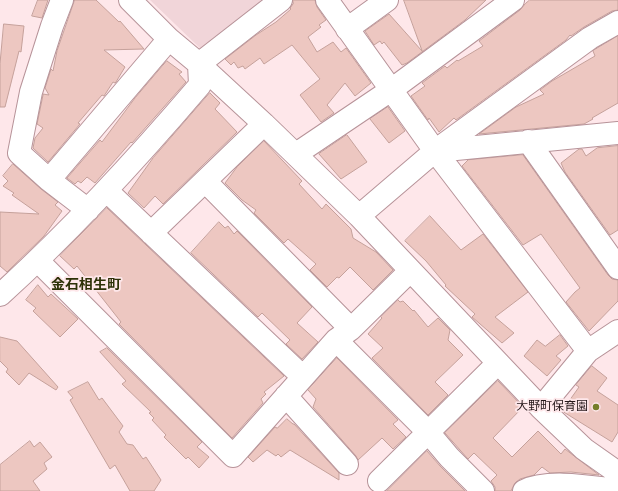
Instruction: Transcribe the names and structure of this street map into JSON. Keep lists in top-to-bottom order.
{
  "districts": ["金石相生町"],
  "places": ["大野町保育園"]
}
